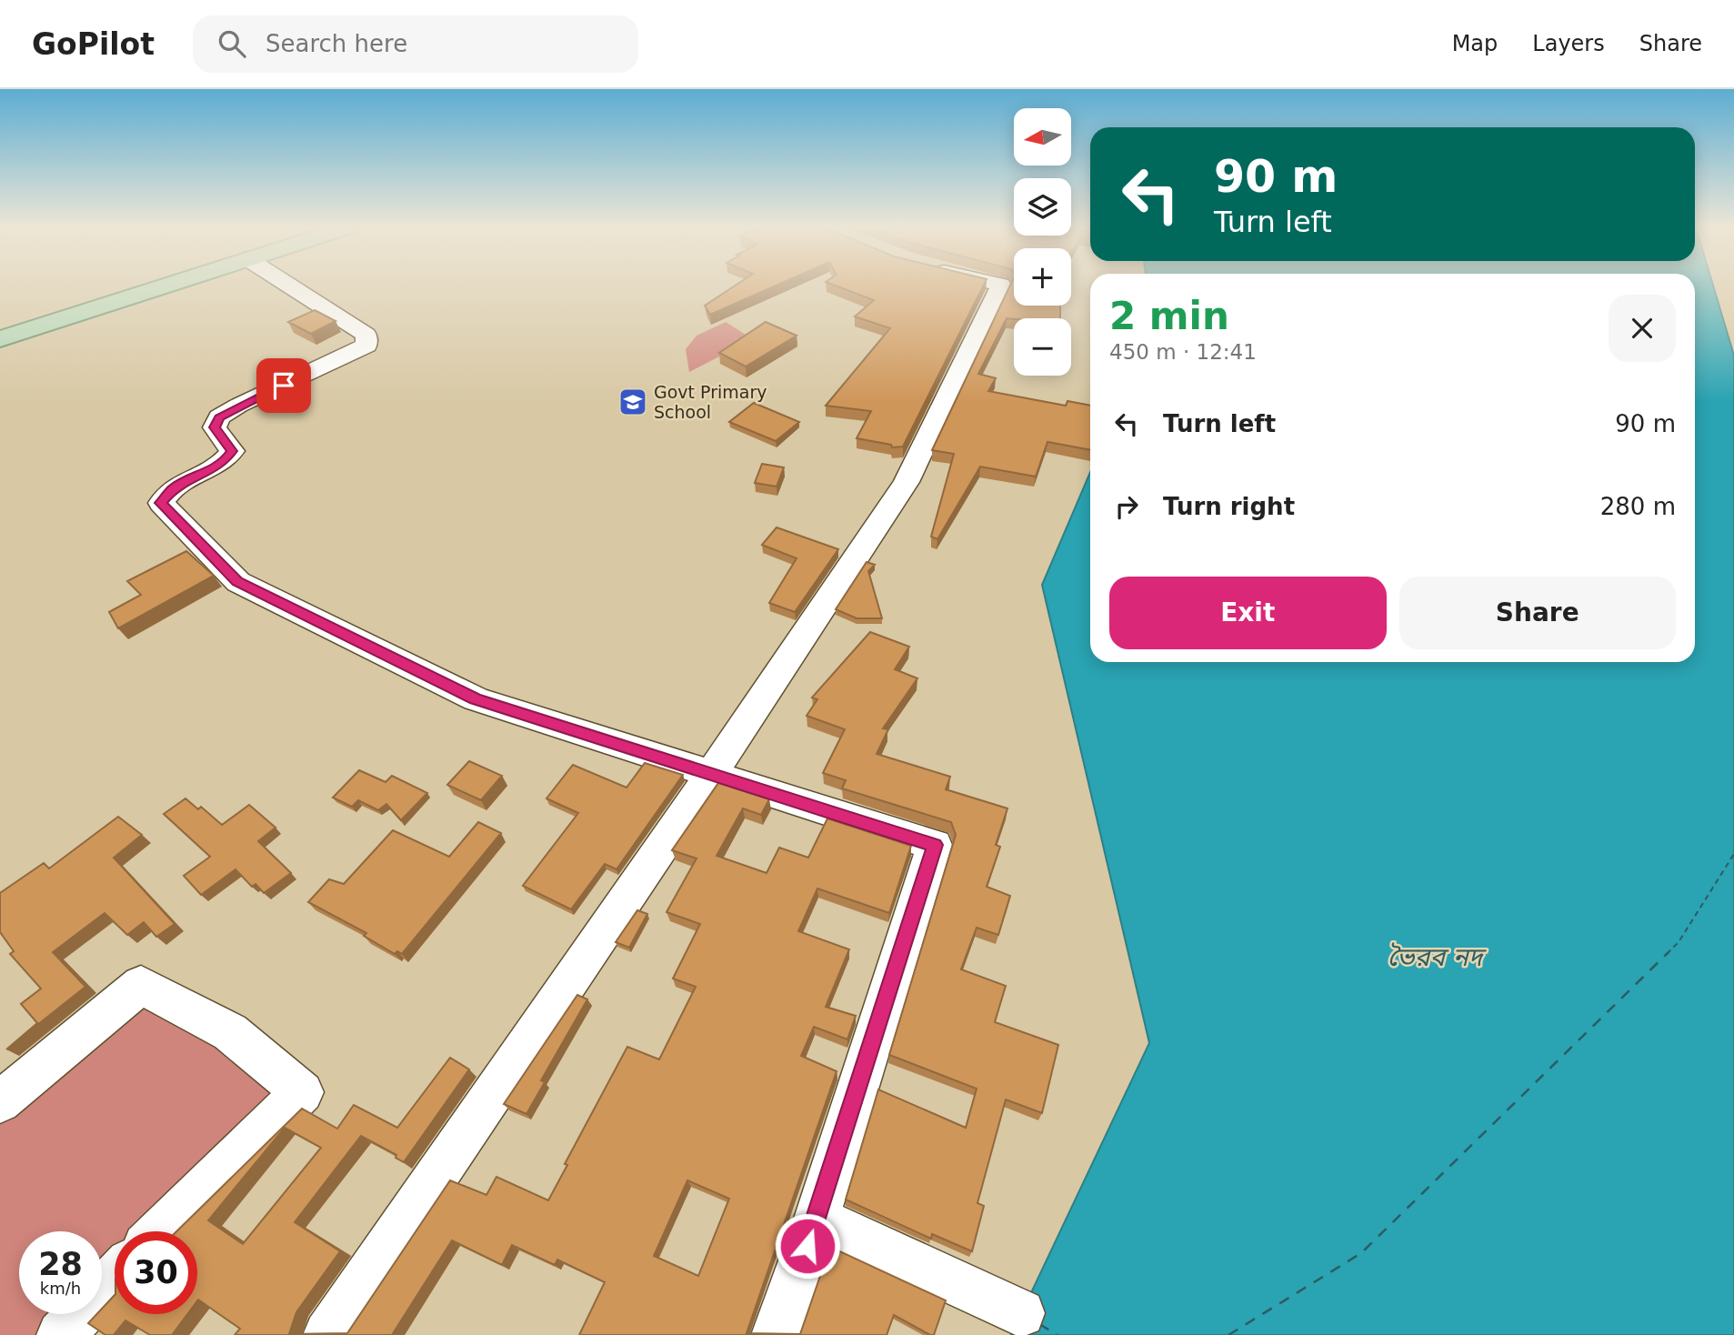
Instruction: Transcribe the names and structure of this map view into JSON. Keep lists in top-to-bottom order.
{
  "water": ["ভৈরব নদ"],
  "places": {
    "school or university": ["Govt Primary School"]
  },
  "north": "left",
  "page": {
    "header": "GoPilot",
    "search": "Search here",
    "nav": ["Map", "Layers", "Share"],
    "map_buttons": ["+", "−"],
    "turn": ["90 m", "Turn left"],
    "heading": ["2 min", "450 m · 12:41"],
    "list": [
      {
        "name": "Turn left",
        "value": "90 m"
      },
      {
        "name": "Turn right",
        "value": "280 m"
      }
    ],
    "buttons": ["Exit", "Share"],
    "speed": "28 km/h",
    "limit": "30"
  }
}
